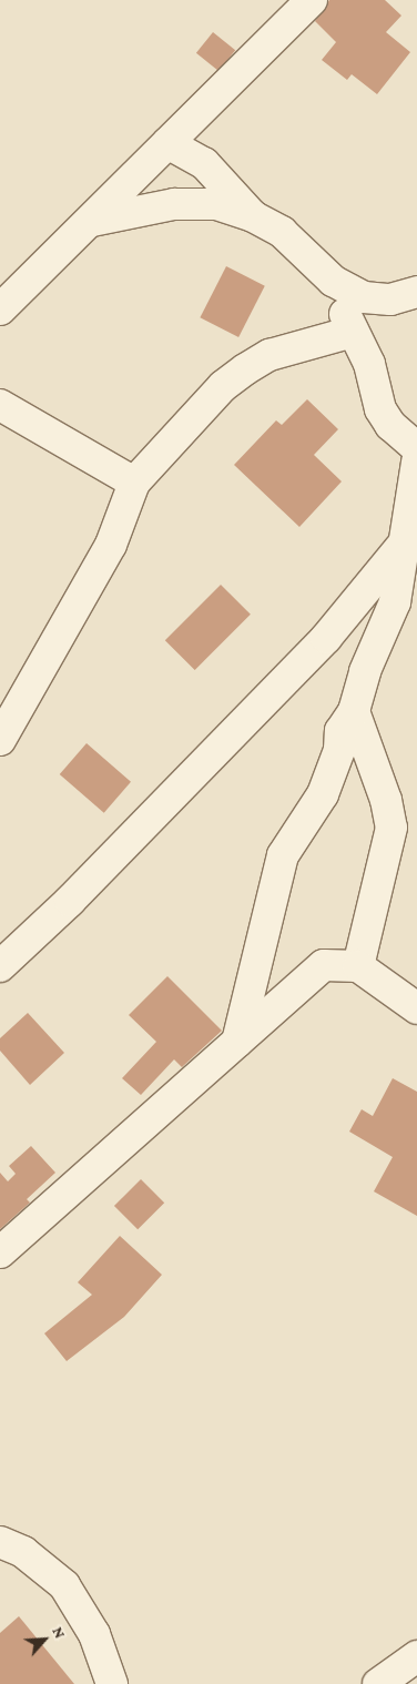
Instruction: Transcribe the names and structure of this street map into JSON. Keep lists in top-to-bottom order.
{
  "north": "top right"
}
